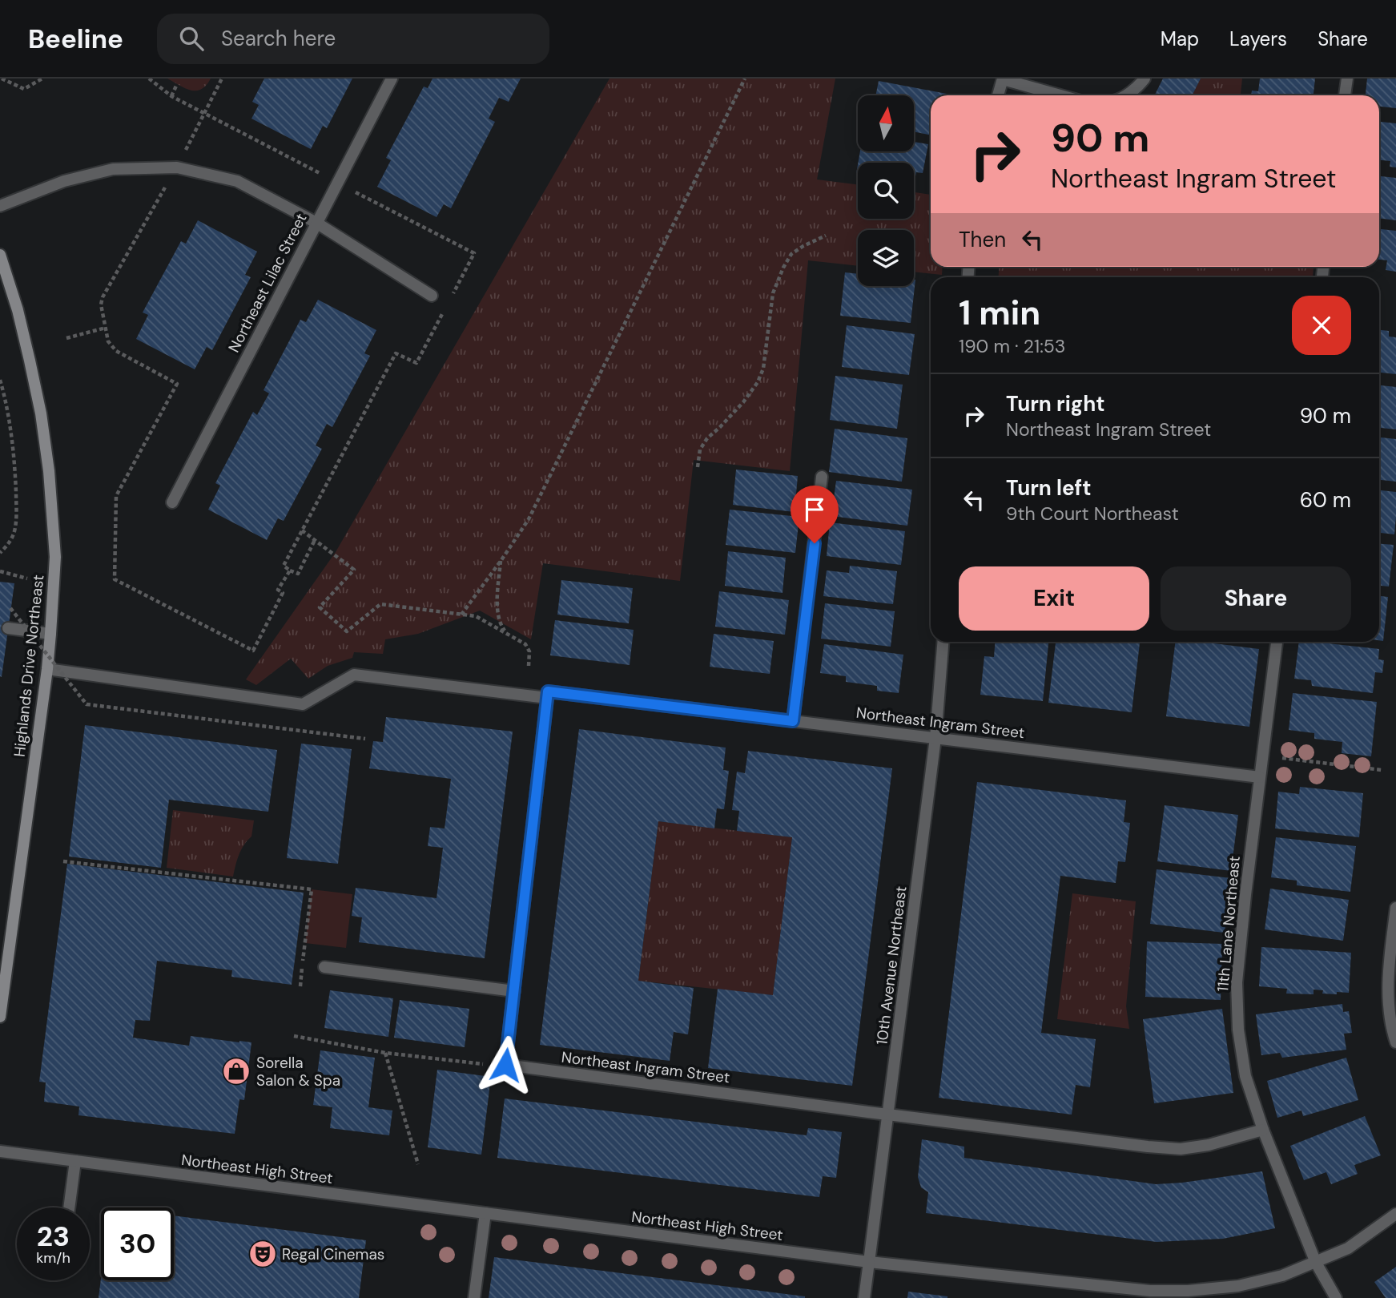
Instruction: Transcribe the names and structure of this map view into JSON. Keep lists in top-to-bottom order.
{
  "streets": {
    "main road": ["Highlands Drive Northeast"],
    "street": [
      "Northeast Lilac Street",
      "Northeast Ingram Street",
      "11th Lane Northeast",
      "10th Avenue Northeast",
      "Northeast High Street"
    ]
  },
  "crossings": [
    ["Northeast Ingram Street", "11th Lane Northeast"],
    ["Northeast Ingram Street", "10th Avenue Northeast"],
    ["11th Lane Northeast", "Northeast High Street"],
    ["10th Avenue Northeast", "Northeast High Street"]
  ],
  "places": {
    "shop": ["Sorella Salon & Spa"],
    "theatre": ["Regal Cinemas"]
  },
  "north": "top",
  "page": {
    "header": "Beeline",
    "search": "Search here",
    "nav": ["Map", "Layers", "Share"],
    "turn": ["90 m", "Northeast Ingram Street"],
    "then": "Then",
    "heading": ["1 min", "190 m · 21:53"],
    "list": [
      {
        "name": "Turn right",
        "note": "Northeast Ingram Street",
        "value": "90 m"
      },
      {
        "name": "Turn left",
        "note": "9th Court Northeast",
        "value": "60 m"
      }
    ],
    "buttons": ["Exit", "Share"],
    "speed": "23 km/h",
    "limit": "30"
  }
}
